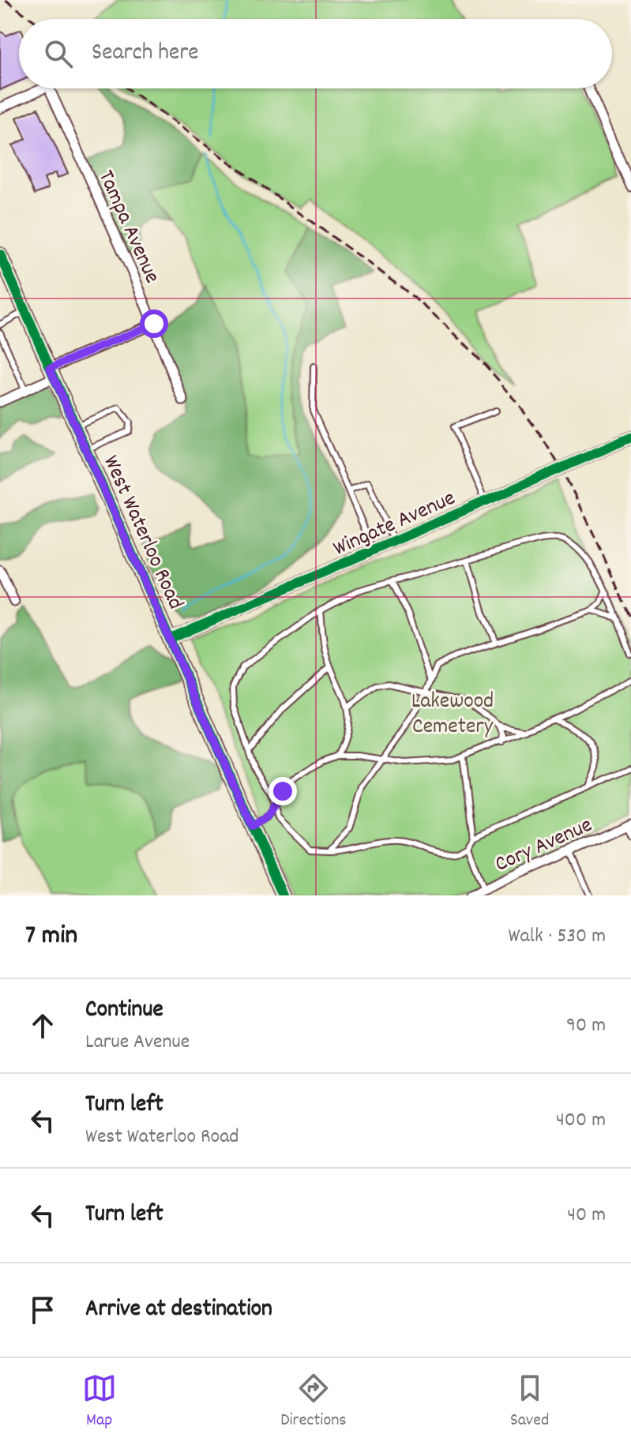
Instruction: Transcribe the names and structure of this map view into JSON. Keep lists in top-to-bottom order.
{
  "streets": {
    "main road": ["West Waterloo Road"],
    "street": ["Tampa Avenue", "Wingate Avenue", "Cory Avenue"]
  },
  "crossings": [
    ["Wingate Avenue", "West Waterloo Road"]
  ],
  "parks": ["Lakewood Cemetery"],
  "page": {
    "search": "Search here",
    "heading": ["7 min", "Walk · 530 m"],
    "list": [
      ["Continue", "Larue Avenue", "90 m"],
      ["Turn left", "West Waterloo Road", "400 m"],
      ["Turn left", "40 m"],
      "Arrive at destination"
    ],
    "nav": ["Map", "Directions", "Saved"]
  }
}
